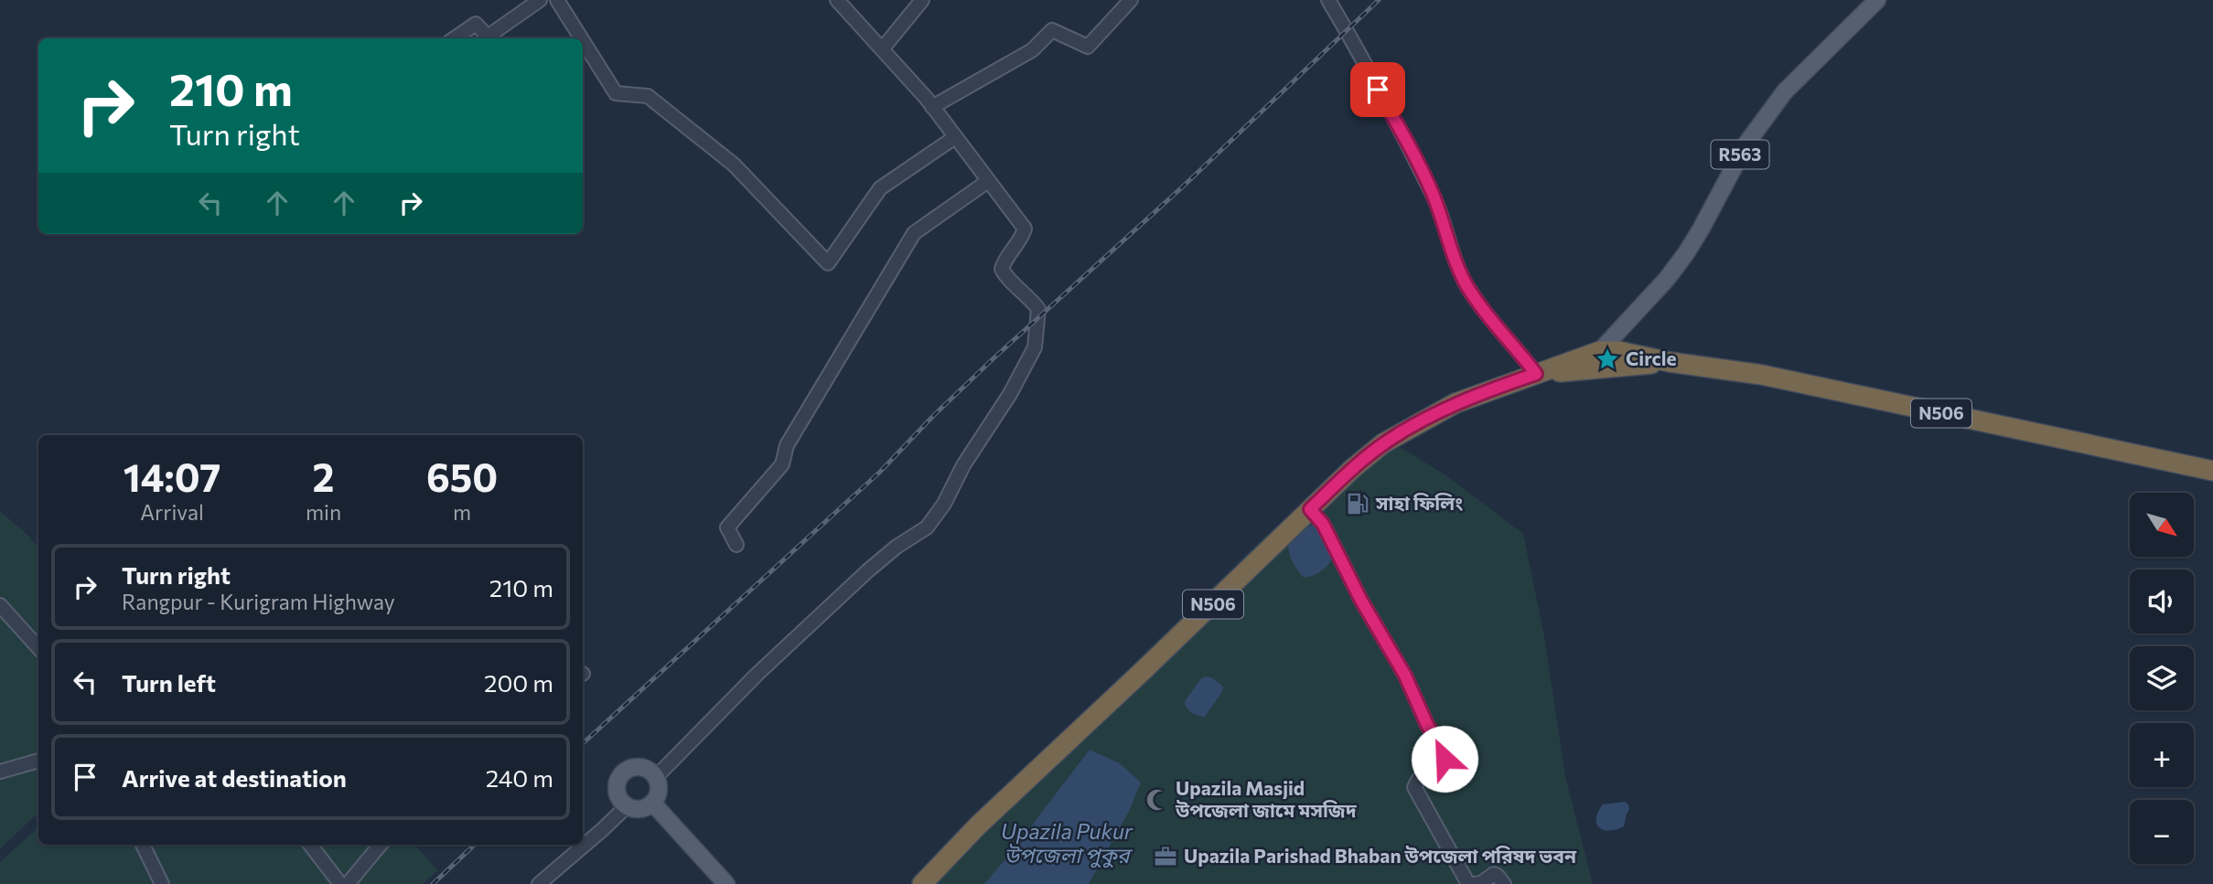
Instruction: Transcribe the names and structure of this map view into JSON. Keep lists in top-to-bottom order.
{
  "streets": {
    "highway": ["N506"],
    "main road": ["R563"]
  },
  "crossings": [
    ["R563", "N506"]
  ],
  "water": ["Upazila Pukur উপজেলা পুকুর"],
  "places": {
    "place": ["Circle"],
    "fuel station": ["সাহা ফিলিং"],
    "mosque": ["Upazila Masjid উপজেলা জামে মসজিদ"],
    "office": ["Upazila Parishad Bhaban উপজেলা পরিষদ ভবন"]
  },
  "north": "bottom right",
  "page": {
    "turn": ["210 m", "Turn right"],
    "eta": [
      "14:07",
      "Arrival",
      "2",
      "min",
      "650",
      "m"
    ],
    "map_buttons": ["+", "−"],
    "list": [
      {
        "name": "Turn right",
        "note": "Rangpur - Kurigram Highway",
        "value": "210 m"
      },
      {
        "name": "Turn left",
        "value": "200 m"
      },
      {
        "name": "Arrive at destination",
        "value": "240 m"
      }
    ]
  }
}
